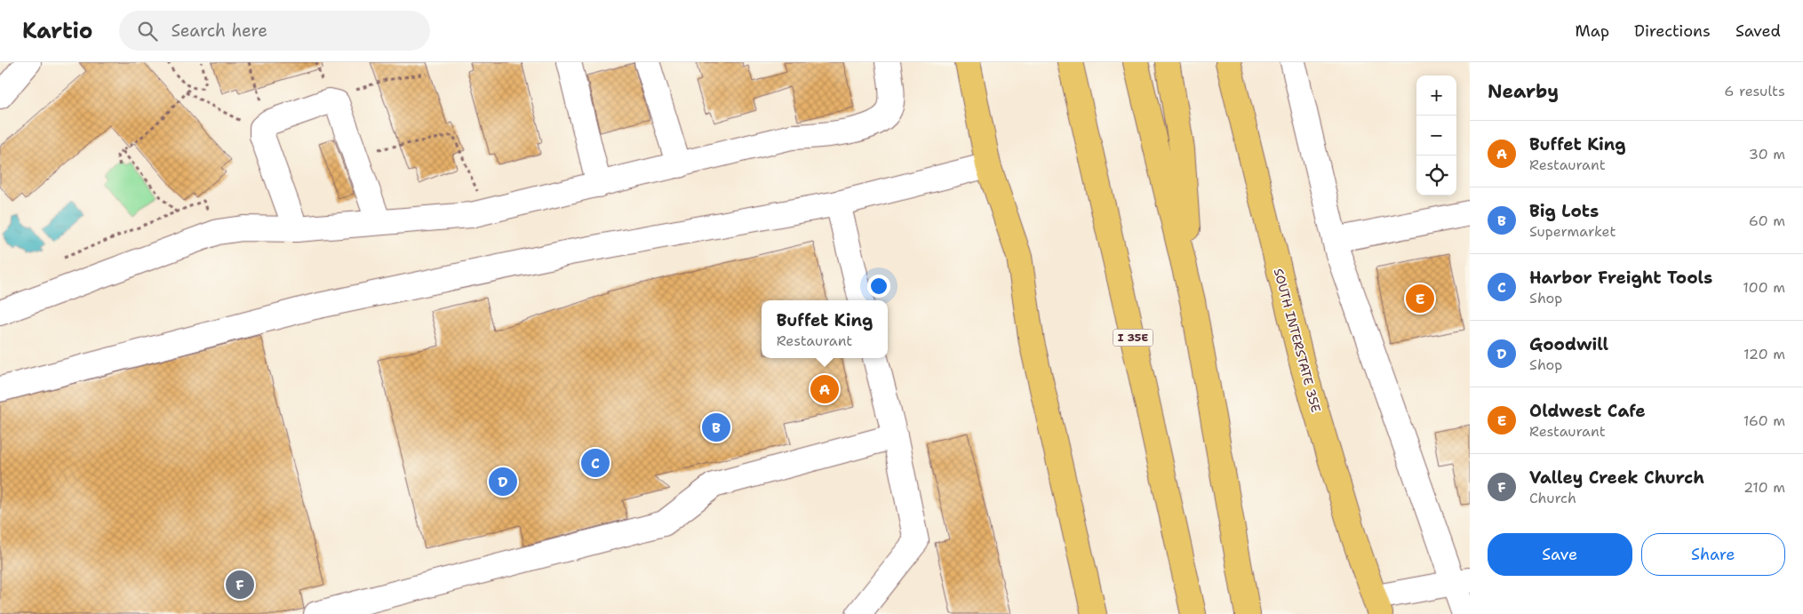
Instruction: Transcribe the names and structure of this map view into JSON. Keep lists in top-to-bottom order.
{
  "streets": {
    "main road": ["I 35E", "SOUTH INTERSTATE 35E"]
  },
  "page": {
    "header": "Kartio",
    "search": "Search here",
    "nav": ["Map", "Directions", "Saved"],
    "heading": ["Nearby", "6 results"],
    "map_buttons": ["+", "−"],
    "list": [
      {
        "mark": "A",
        "name": "Buffet King",
        "note": "Restaurant",
        "value": "30 m"
      },
      {
        "mark": "B",
        "name": "Big Lots",
        "note": "Supermarket",
        "value": "60 m"
      },
      {
        "mark": "C",
        "name": "Harbor Freight Tools",
        "note": "Shop",
        "value": "100 m"
      },
      {
        "mark": "D",
        "name": "Goodwill",
        "note": "Shop",
        "value": "120 m"
      },
      {
        "mark": "E",
        "name": "Oldwest Cafe",
        "note": "Restaurant",
        "value": "160 m"
      },
      {
        "mark": "F",
        "name": "Valley Creek Church",
        "note": "Church",
        "value": "210 m"
      }
    ],
    "pins": [
      "E",
      "A",
      "B",
      "C",
      "D",
      "F"
    ],
    "popup": ["Buffet King", "Restaurant"],
    "buttons": ["Save", "Share"]
  }
}
